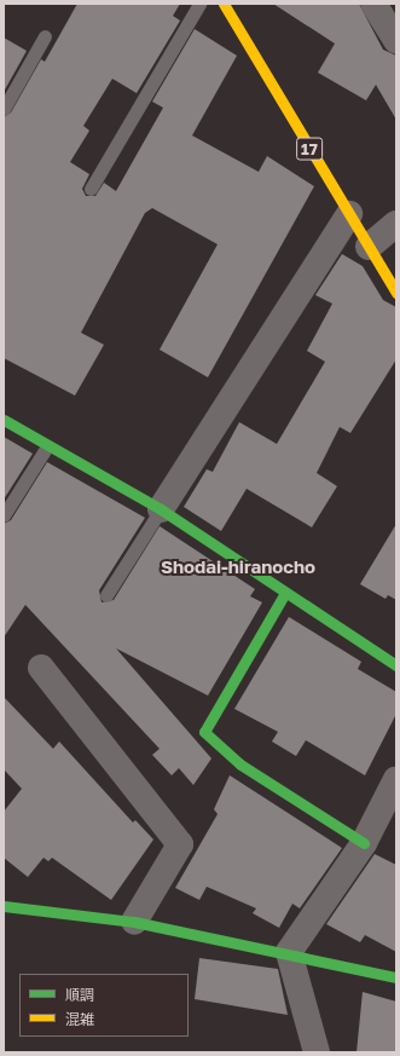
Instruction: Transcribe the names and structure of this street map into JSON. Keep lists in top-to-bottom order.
{
  "streets": {
    "street": ["17"]
  },
  "districts": ["Shodai-hiranocho"],
  "legend": ["順調", "混雑"]
}
